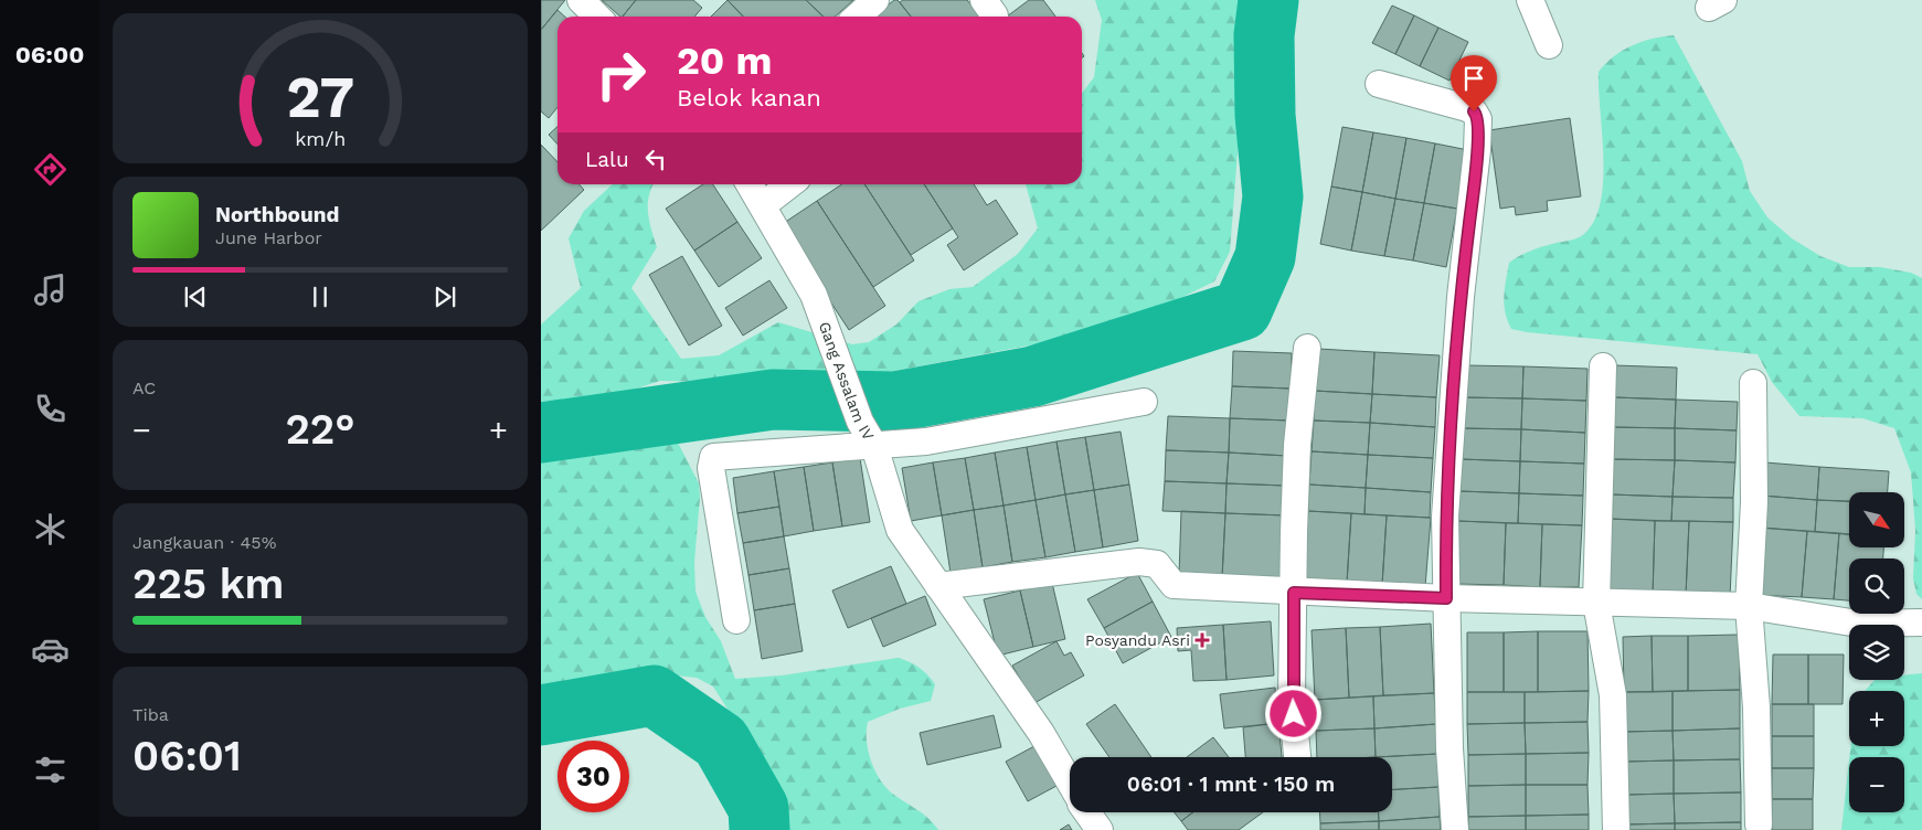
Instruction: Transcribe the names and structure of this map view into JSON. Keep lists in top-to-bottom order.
{
  "streets": {
    "street": ["Gang Assalam IV"]
  },
  "places": {
    "health": ["Posyandu Asri"]
  },
  "north": "bottom right",
  "page": {
    "tabs": "06:00",
    "turn": ["20 m", "Belok kanan"],
    "then": "Lalu",
    "song": ["Northbound", "June Harbor"],
    "tile": [
      "AC",
      ["Jangkauan · 45%", "225 km"],
      ["Tiba", "06:01"]
    ],
    "heat": ["−", "22°", "+"],
    "map_buttons": ["+", "−"],
    "limit": "30",
    "trip": "06:01 · 1 mnt · 150 m",
    "gauge": ["27", "km/h"]
  }
}
